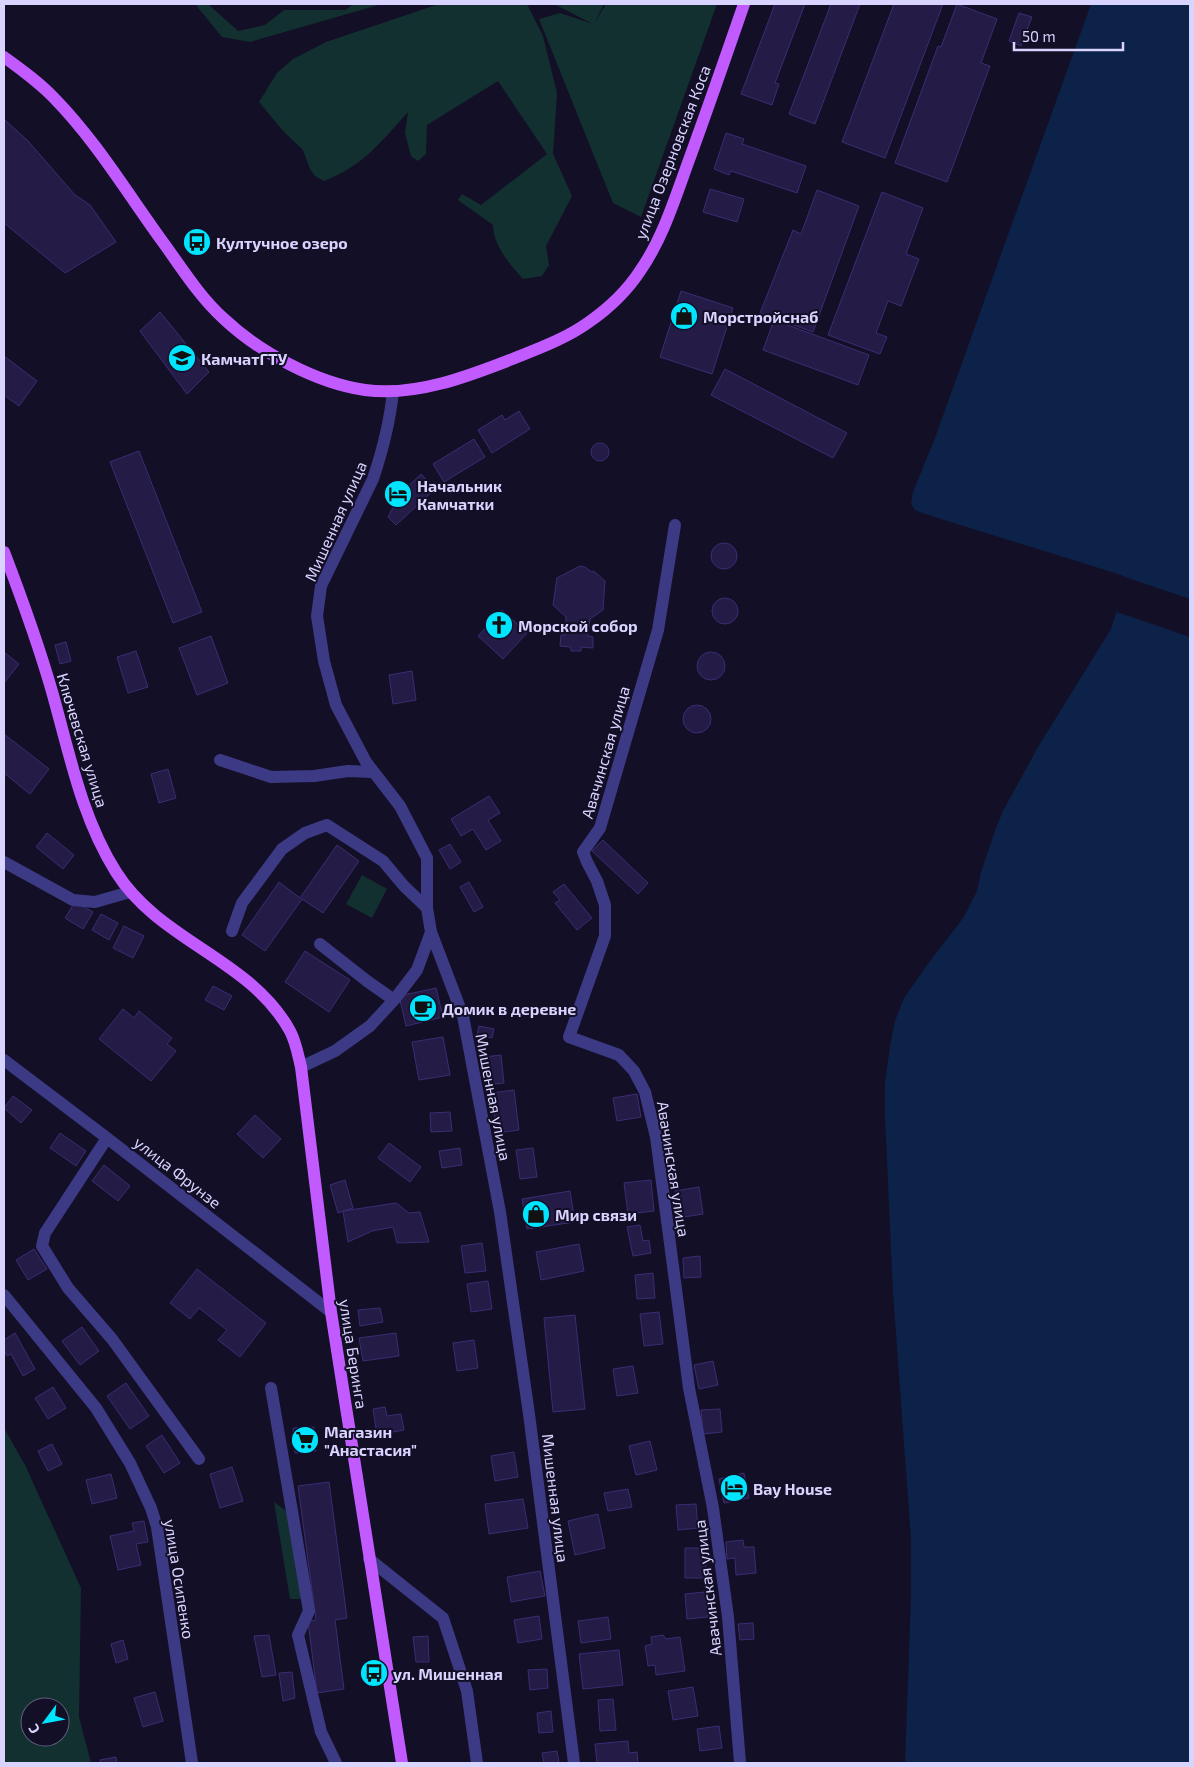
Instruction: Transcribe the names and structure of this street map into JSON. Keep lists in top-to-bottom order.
{
  "streets": {
    "main road": ["улица Озерновская Коса", "Ключевская улица", "улица Беринга"],
    "street": [
      "Мишенная улица",
      "Авачинская улица",
      "улица Фрунзе",
      "улица Осипенко"
    ]
  },
  "crossings": [
    ["улица Озерновская Коса", "Мишенная улица"],
    ["Ключевская улица", "улица Беринга"],
    ["улица Фрунзе", "улица Беринга"]
  ],
  "places": {
    "bus stop": ["Култучное озеро", "ул. Мишенная"],
    "shop": ["Морстройснаб", "Мир связи"],
    "school or university": ["КамчатГТУ"],
    "hotel": ["Начальник Камчатки", "Bay House"],
    "church": ["Морской собор"],
    "cafe": ["Домик в деревне"],
    "supermarket": ["Магазин \"Анастасия\""]
  },
  "scale_bar": "50 m",
  "north": "bottom left"
}
